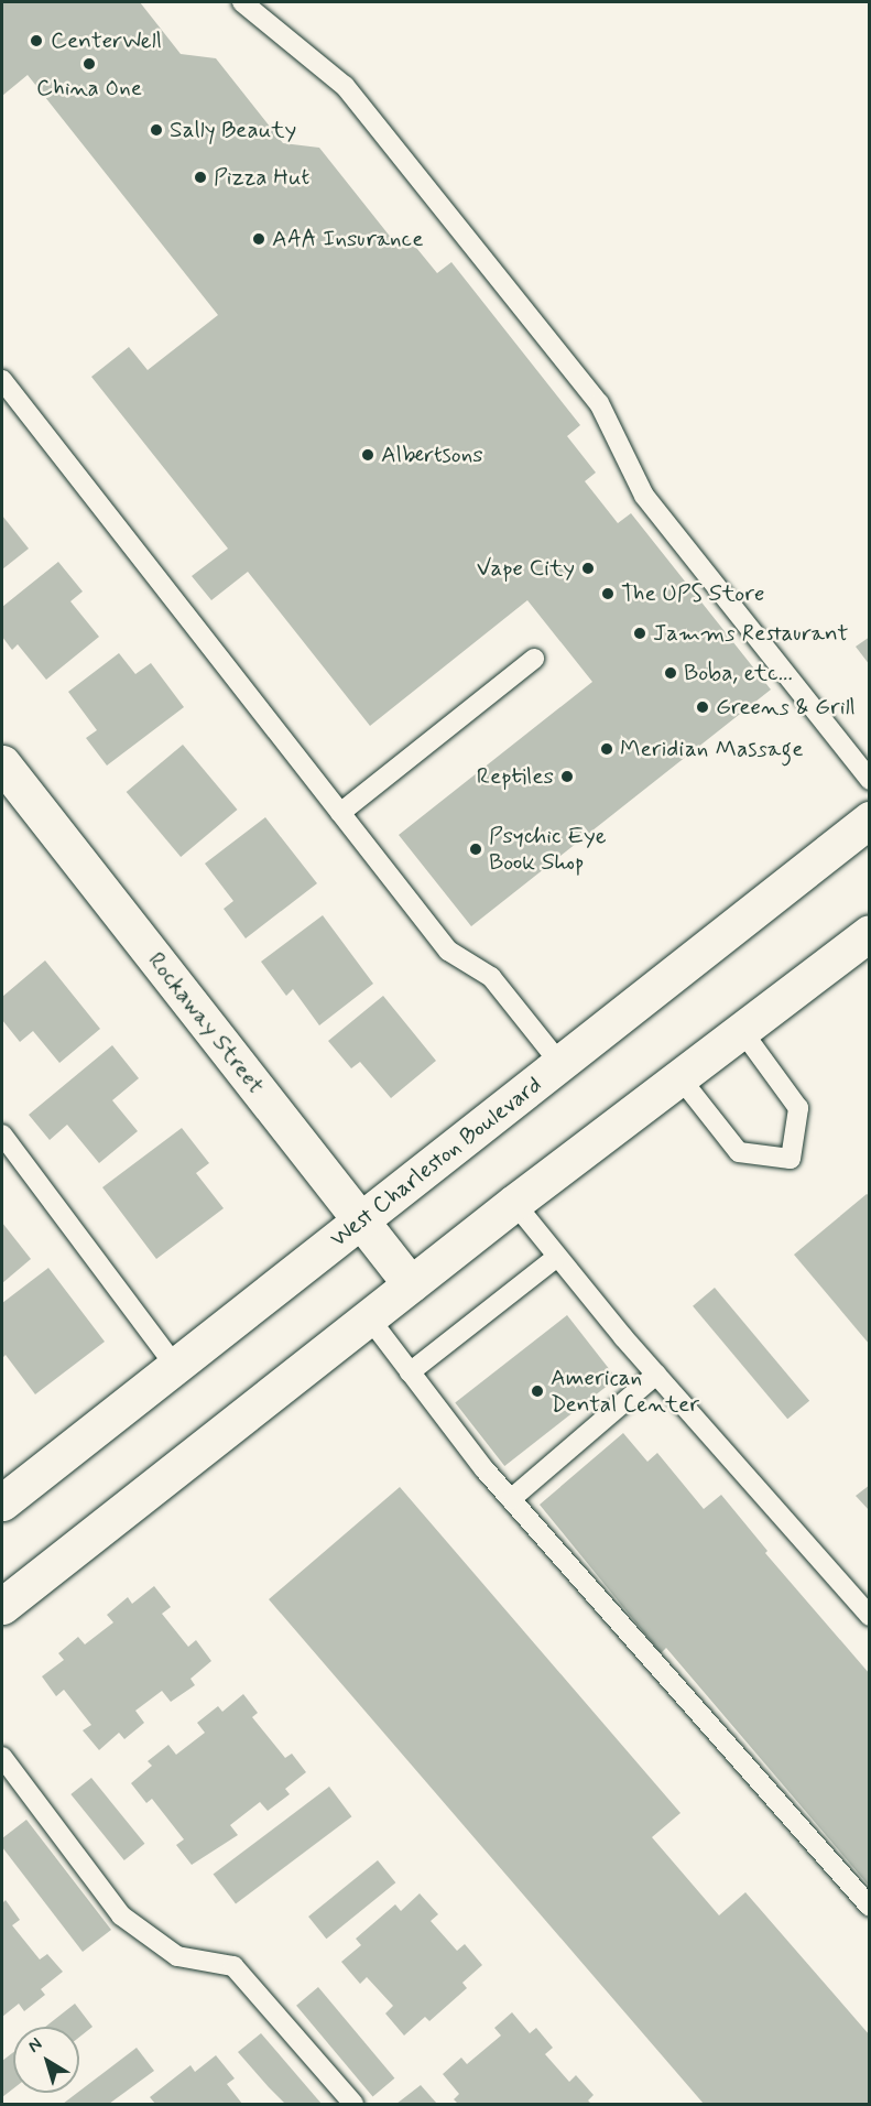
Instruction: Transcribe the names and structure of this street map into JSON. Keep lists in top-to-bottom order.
{
  "streets": {
    "main road": ["Rockaway Street", "West Charleston Boulevard"]
  },
  "crossings": [
    ["Rockaway Street", "West Charleston Boulevard"]
  ],
  "places": [
    "CenterWell",
    "China One",
    "Sally Beauty",
    "Pizza Hut",
    "AAA Insurance",
    "Albertsons",
    "Vape City",
    "The UPS Store",
    "Jamms Restaurant",
    "Boba, etc...",
    "Greens & Grill",
    "Meridian Massage",
    "Reptiles",
    "Psychic Eye Book Shop",
    "American Dental Center"
  ],
  "north": "top left"
}
